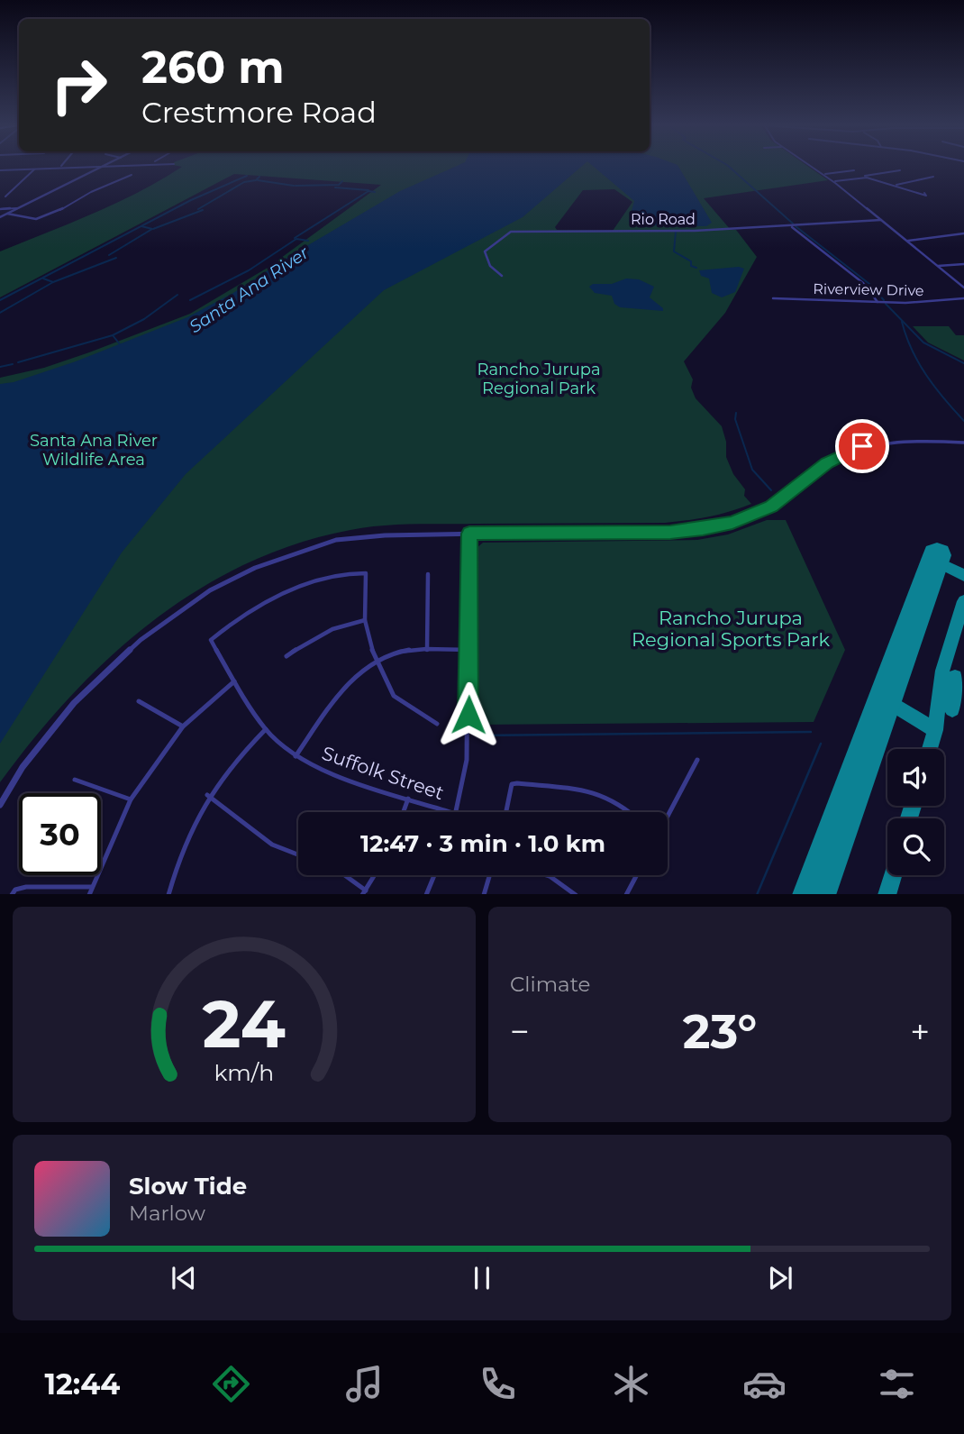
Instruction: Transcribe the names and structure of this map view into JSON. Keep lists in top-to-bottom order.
{
  "streets": {
    "street": ["Rio Road", "Riverview Drive", "Suffolk Street"]
  },
  "crossings": [
    ["Rio Road", "Riverview Drive"]
  ],
  "water": ["Santa Ana River"],
  "parks": ["Rancho Jurupa Regional Park", "Santa Ana River Wildlife Area", "Rancho Jurupa Regional Sports Park"],
  "page": {
    "turn": ["260 m", "Crestmore Road"],
    "limit": "30",
    "trip": "12:47 · 3 min · 1.0 km",
    "tile": "Climate",
    "heat": ["−", "23°", "+"],
    "song": ["Slow Tide", "Marlow"],
    "tabs": "12:44",
    "gauge": ["24", "km/h"]
  }
}
